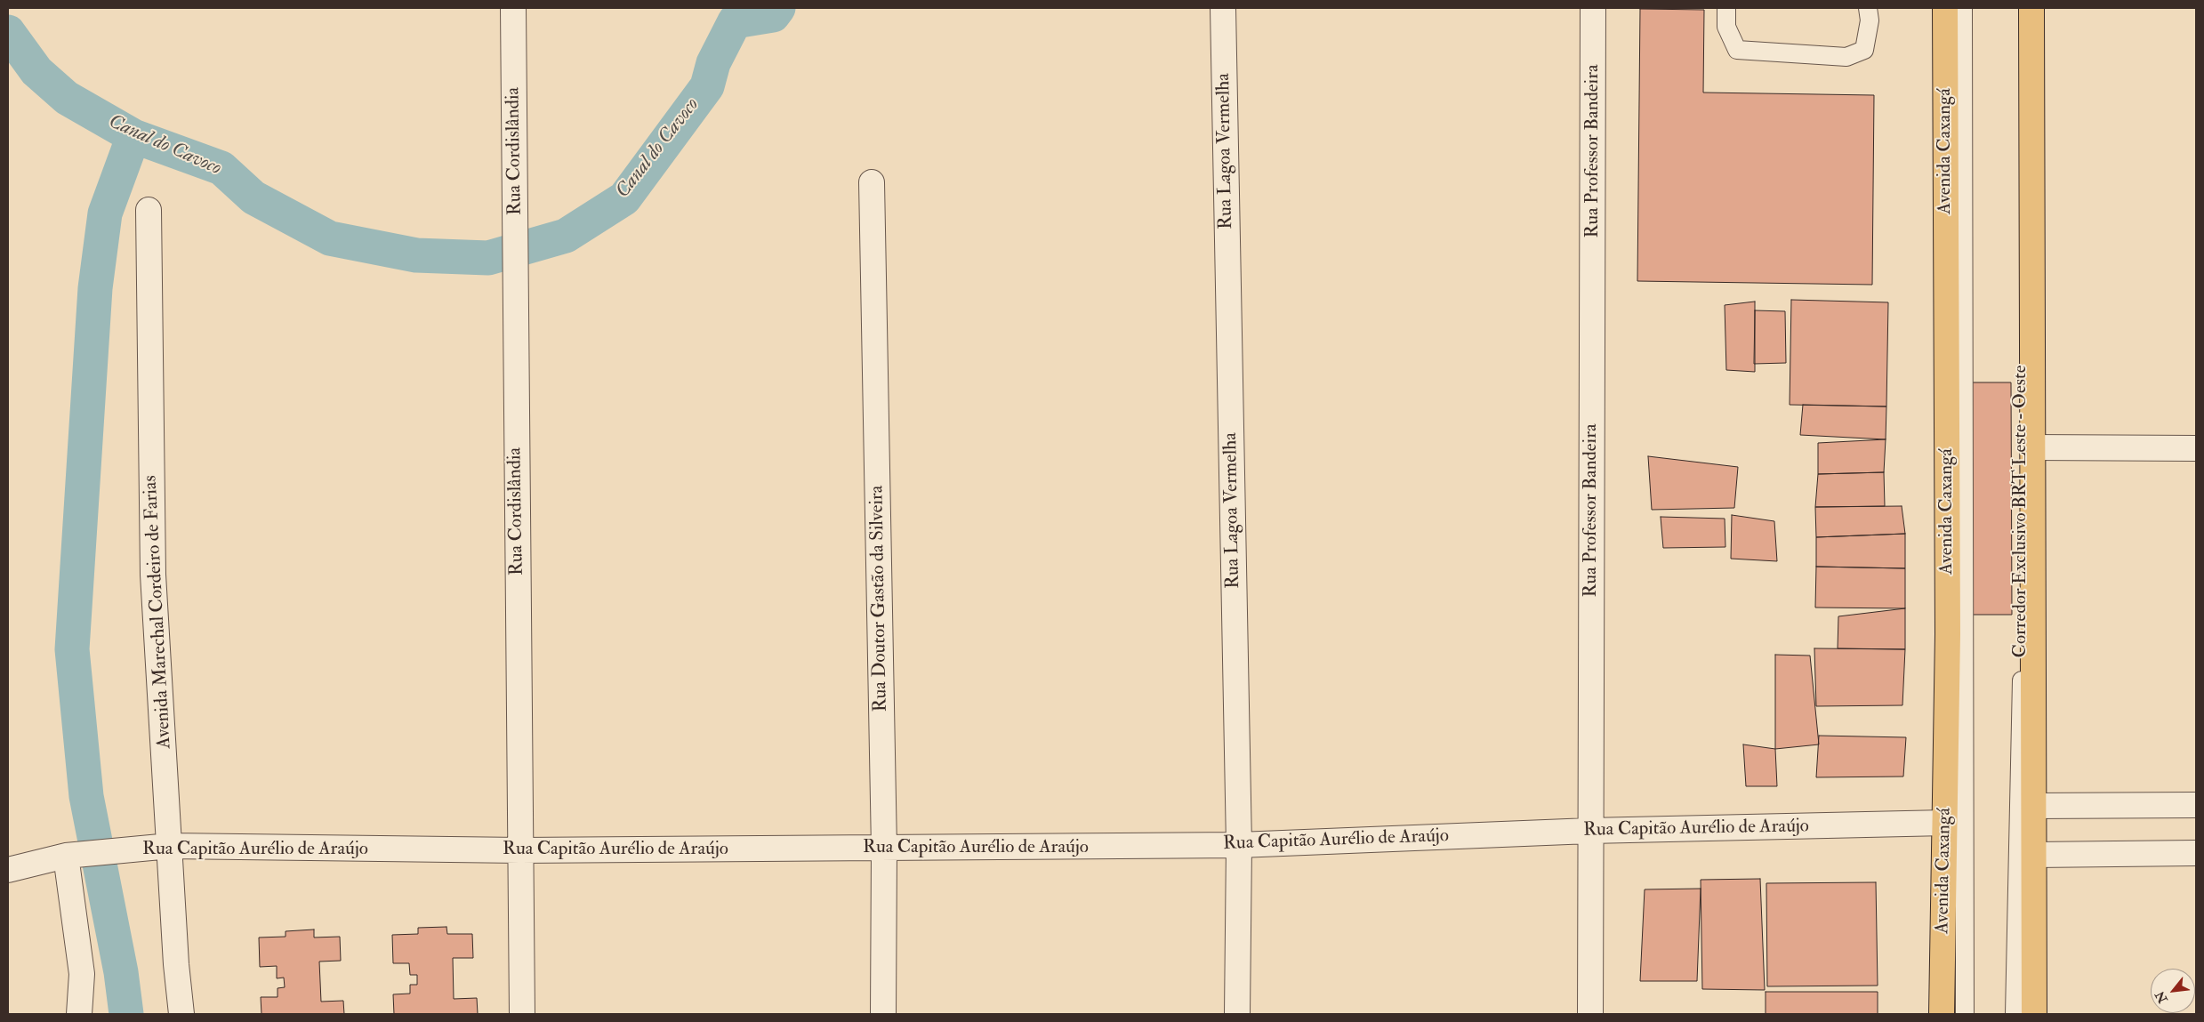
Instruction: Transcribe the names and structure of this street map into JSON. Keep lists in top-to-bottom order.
{
  "streets": {
    "main road": ["Avenida Caxangá"],
    "street": [
      "Rua Cordislândia",
      "Rua Lagoa Vermelha",
      "Rua Professor Bandeira",
      "Rua Doutor Gastão da Silveira",
      "Avenida Marechal Cordeiro de Farias",
      "Rua Capitão Aurélio de Araújo"
    ],
    "lane": ["Corredor Exclusivo BRT Leste - Oeste"]
  },
  "crossings": [
    ["Rua Cordislândia", "Rua Capitão Aurélio de Araújo"],
    ["Rua Lagoa Vermelha", "Rua Capitão Aurélio de Araújo"],
    ["Rua Professor Bandeira", "Rua Capitão Aurélio de Araújo"],
    ["Avenida Caxangá", "Rua Capitão Aurélio de Araújo"],
    ["Rua Doutor Gastão da Silveira", "Rua Capitão Aurélio de Araújo"],
    ["Avenida Marechal Cordeiro de Farias", "Rua Capitão Aurélio de Araújo"]
  ],
  "water": ["Canal do Cavoco"],
  "north": "bottom left"
}
